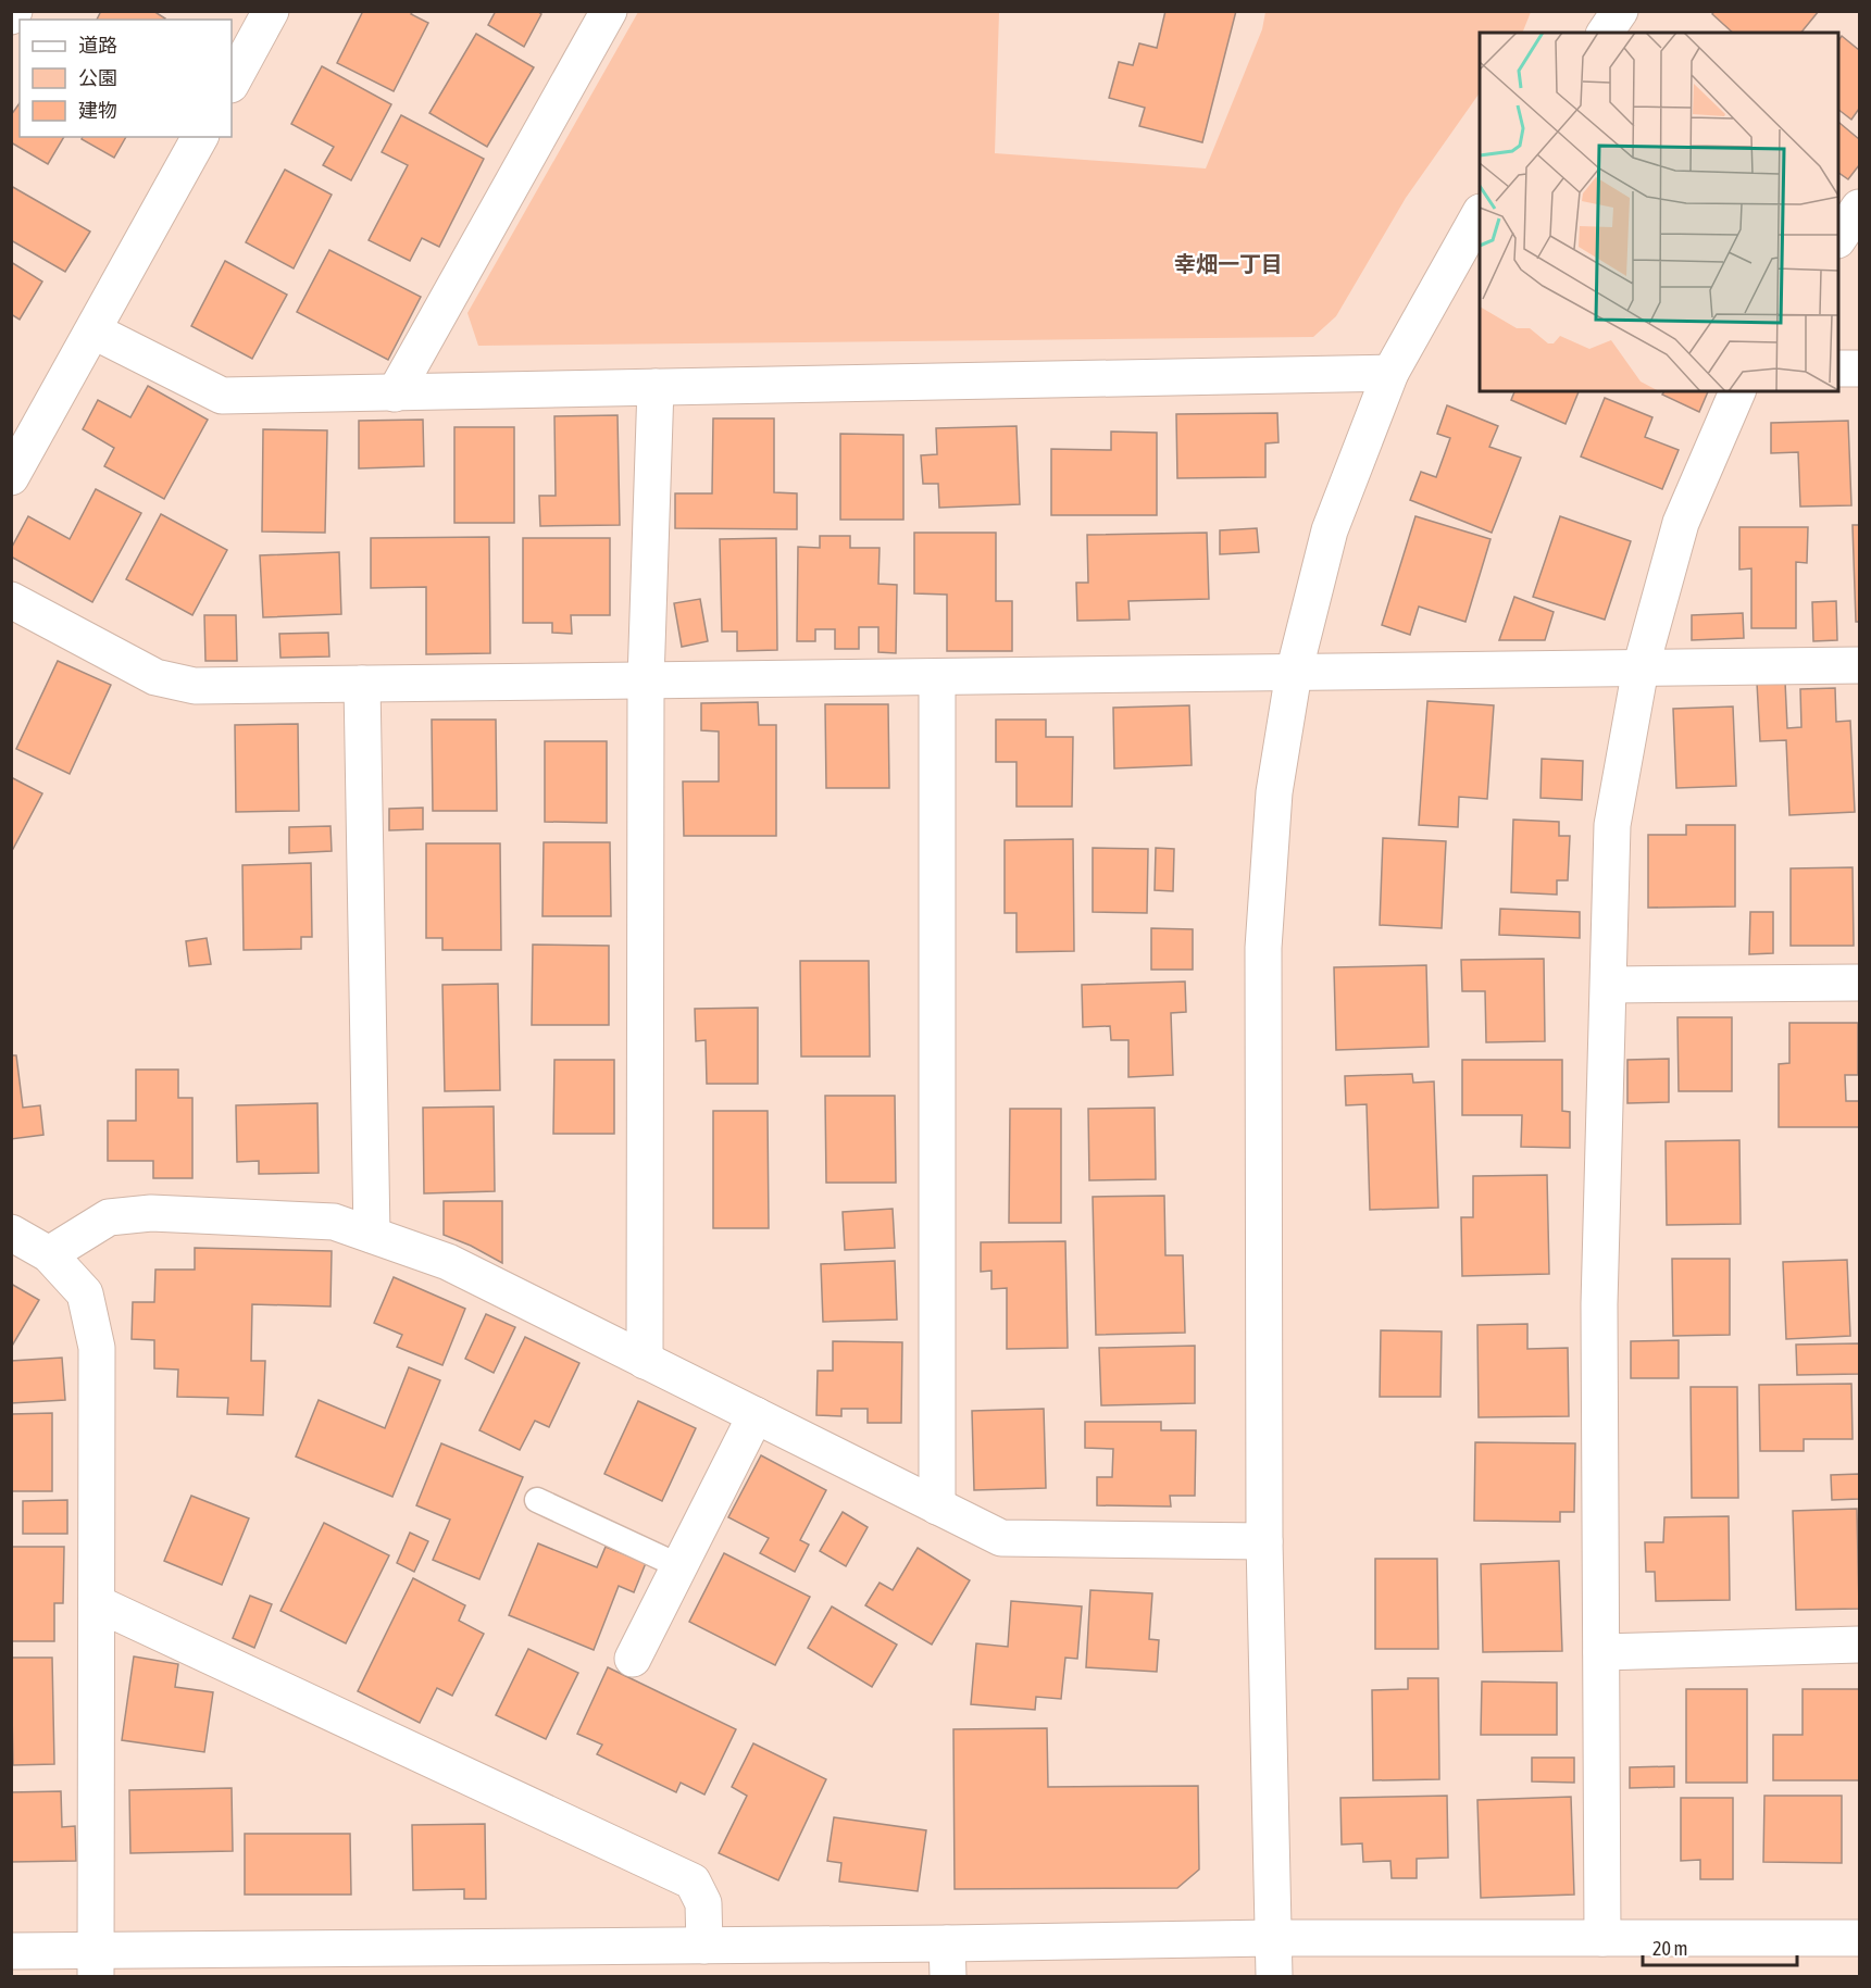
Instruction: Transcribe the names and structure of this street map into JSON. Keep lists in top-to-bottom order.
{
  "districts": ["幸畑一丁目"],
  "legend": ["道路", "公園", "建物"],
  "scale_bar": "20 m"
}
